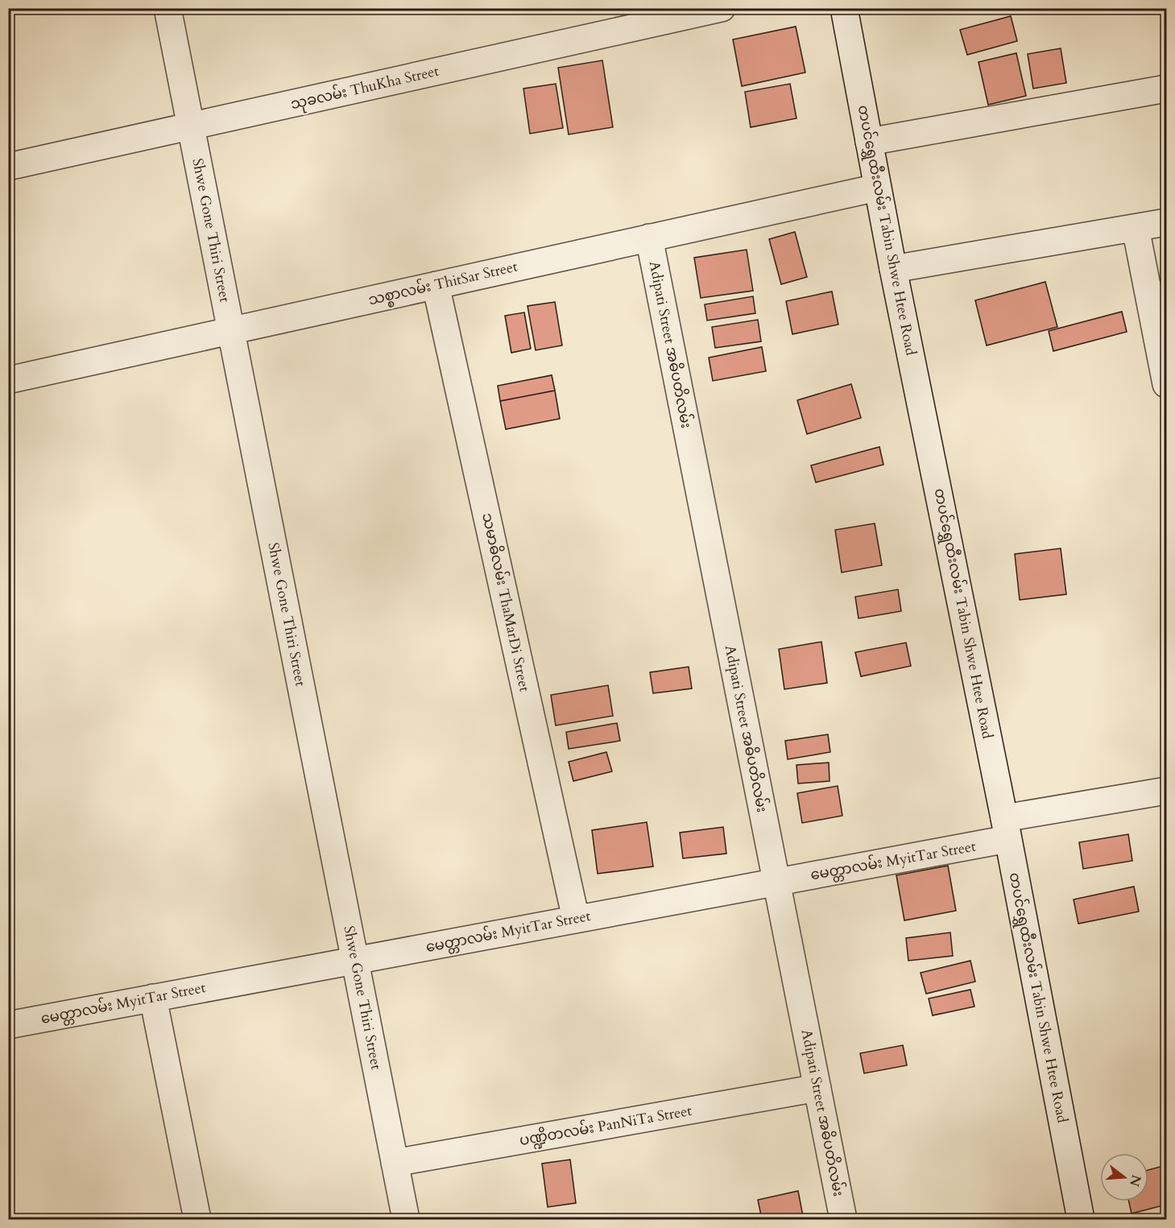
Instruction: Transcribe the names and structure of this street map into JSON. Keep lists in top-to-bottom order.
{
  "streets": {
    "street": [
      "သုခလမ်း ThuKha Street",
      "Shwe Gone Thiri Street",
      "တပင်ရွှေထီးလမ်း Tabin Shwe Htee Road",
      "သစ္စာလမ်း ThitSar Street",
      "Adipati Street အဓိပတိလမ်း",
      "သမာဓိလမ်း ThaMarDi Street",
      "မေတ္တာလမ်း MyitTar Street",
      "ပဏ္ဍိတလမ်း PanNiTa Street"
    ]
  },
  "crossings": [
    ["သုခလမ်း ThuKha Street", "Shwe Gone Thiri Street"],
    ["Shwe Gone Thiri Street", "သစ္စာလမ်း ThitSar Street"],
    ["Shwe Gone Thiri Street", "မေတ္တာလမ်း MyitTar Street"],
    ["Shwe Gone Thiri Street", "ပဏ္ဍိတလမ်း PanNiTa Street"],
    ["တပင်ရွှေထီးလမ်း Tabin Shwe Htee Road", "သစ္စာလမ်း ThitSar Street"],
    ["တပင်ရွှေထီးလမ်း Tabin Shwe Htee Road", "မေတ္တာလမ်း MyitTar Street"],
    ["သစ္စာလမ်း ThitSar Street", "Adipati Street အဓိပတိလမ်း"],
    ["သစ္စာလမ်း ThitSar Street", "သမာဓိလမ်း ThaMarDi Street"],
    ["Adipati Street အဓိပတိလမ်း", "မေတ္တာလမ်း MyitTar Street"],
    ["Adipati Street အဓိပတိလမ်း", "ပဏ္ဍိတလမ်း PanNiTa Street"],
    ["သမာဓိလမ်း ThaMarDi Street", "မေတ္တာလမ်း MyitTar Street"]
  ],
  "north": "right"
}
